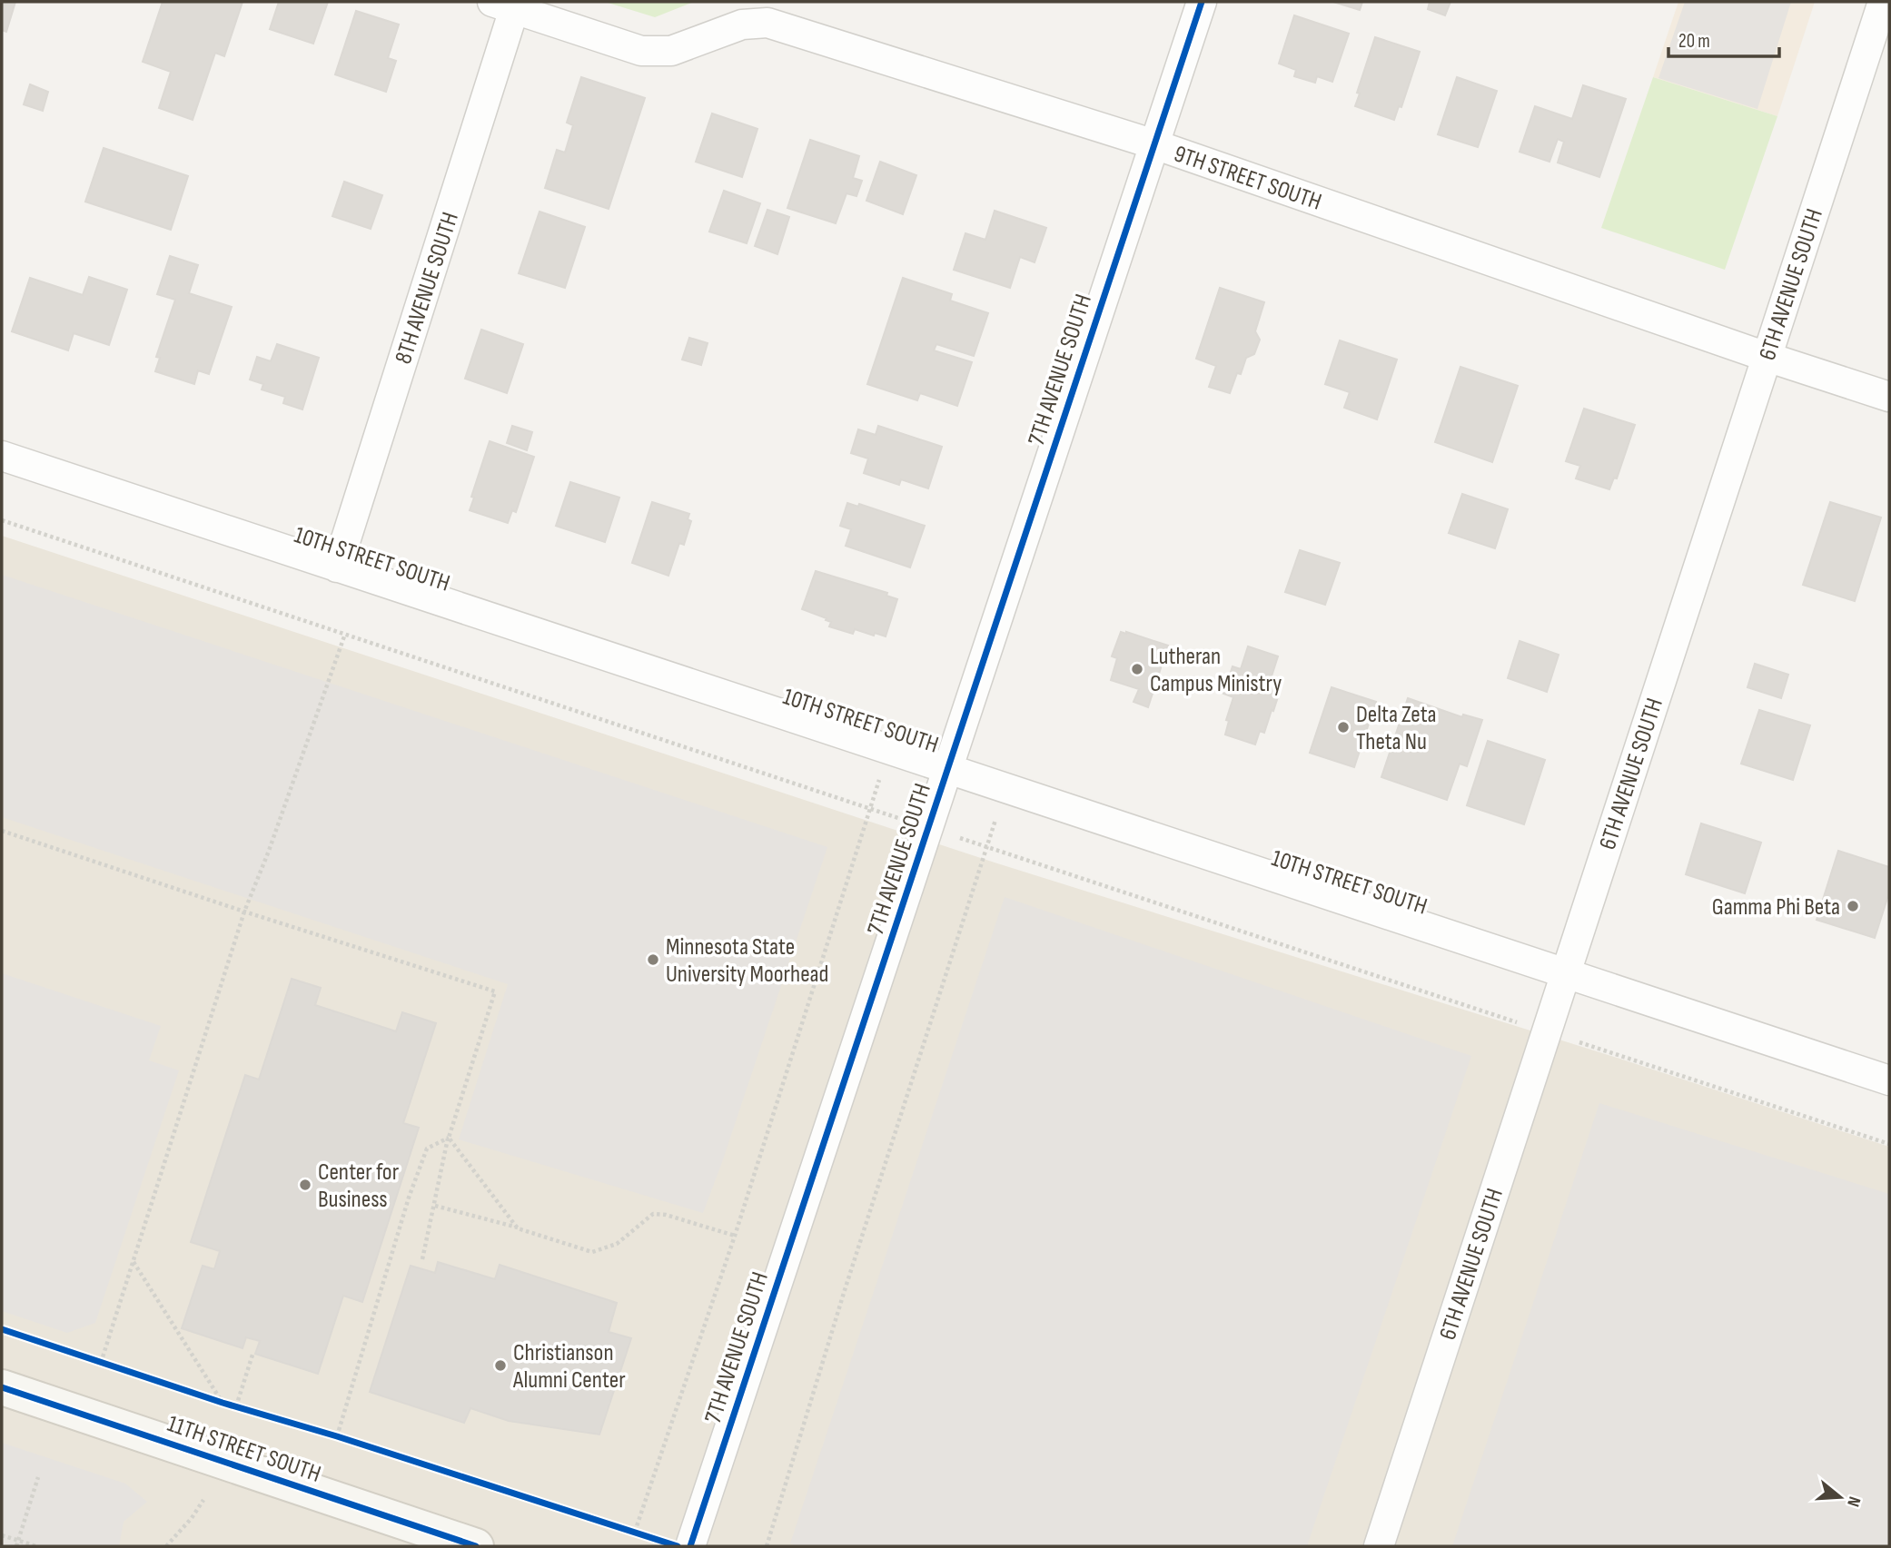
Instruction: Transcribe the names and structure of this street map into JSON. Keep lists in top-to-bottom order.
{
  "streets": {
    "street": [
      "9TH STREET SOUTH",
      "6TH AVENUE SOUTH",
      "8TH AVENUE SOUTH",
      "7TH AVENUE SOUTH",
      "10TH STREET SOUTH",
      "11TH STREET SOUTH"
    ]
  },
  "crossings": [
    ["9TH STREET SOUTH", "6TH AVENUE SOUTH"],
    ["9TH STREET SOUTH", "8TH AVENUE SOUTH"],
    ["9TH STREET SOUTH", "7TH AVENUE SOUTH"],
    ["6TH AVENUE SOUTH", "10TH STREET SOUTH"],
    ["8TH AVENUE SOUTH", "10TH STREET SOUTH"],
    ["7TH AVENUE SOUTH", "10TH STREET SOUTH"]
  ],
  "places": [
    "Lutheran Campus Ministry",
    "Delta Zeta Theta Nu",
    "Gamma Phi Beta",
    "Minnesota State University Moorhead",
    "Center for Business",
    "Christianson Alumni Center"
  ],
  "scale_bar": "20 m",
  "north": "right"
}
